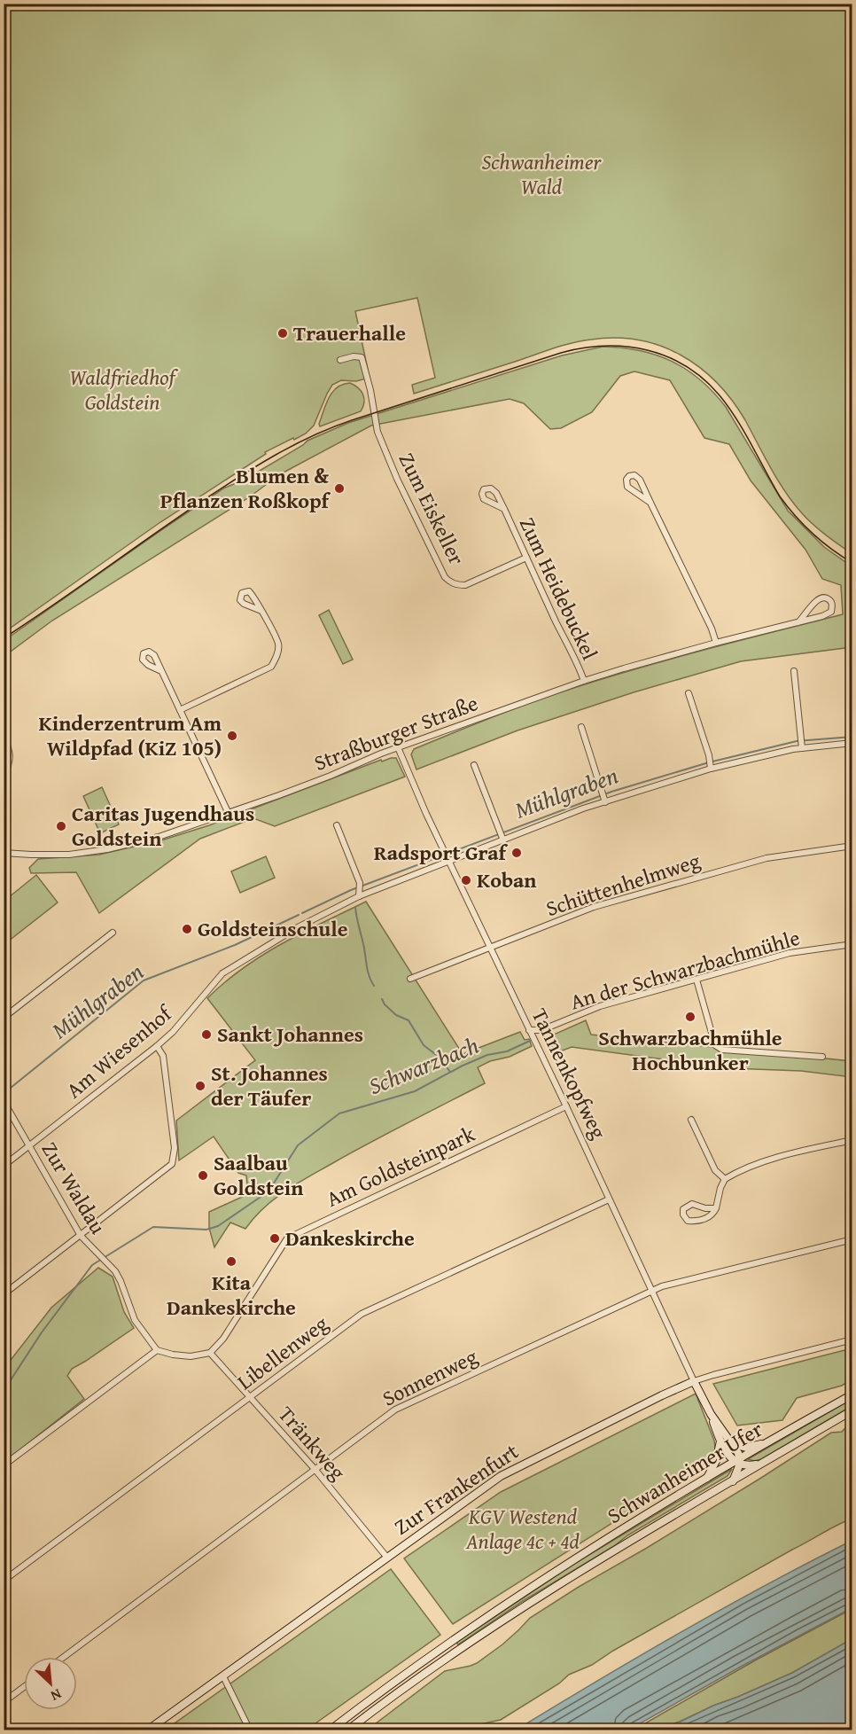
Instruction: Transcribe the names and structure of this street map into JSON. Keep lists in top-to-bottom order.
{
  "streets": {
    "main road": ["Tannenkopfweg", "Schwanheimer Ufer", "Zur Frankenfurt"],
    "street": [
      "Zum Eiskeller",
      "Zum Heidebuckel",
      "Straßburger Straße",
      "Schüttenhelmweg",
      "An der Schwarzbachmühle",
      "Am Wiesenhof",
      "Am Goldsteinpark",
      "Zur Waldau",
      "Libellenweg",
      "Sonnenweg",
      "Tränkweg"
    ]
  },
  "crossings": [
    ["Zum Eiskeller", "Zum Heidebuckel"],
    ["Zum Heidebuckel", "Straßburger Straße"],
    ["Straßburger Straße", "Tannenkopfweg"],
    ["Schüttenhelmweg", "Tannenkopfweg"],
    ["An der Schwarzbachmühle", "Tannenkopfweg"],
    ["Am Wiesenhof", "Tannenkopfweg"],
    ["Am Wiesenhof", "Zur Waldau"],
    ["Tannenkopfweg", "Am Goldsteinpark"],
    ["Tannenkopfweg", "Libellenweg"],
    ["Tannenkopfweg", "Sonnenweg"],
    ["Tannenkopfweg", "Schwanheimer Ufer"],
    ["Tannenkopfweg", "Zur Frankenfurt"],
    ["Am Goldsteinpark", "Tränkweg"],
    ["Libellenweg", "Tränkweg"],
    ["Sonnenweg", "Tränkweg"],
    ["Tränkweg", "Zur Frankenfurt"]
  ],
  "water": ["Mühlgraben", "Schwarzbach"],
  "parks": ["Schwanheimer Wald", "Waldfriedhof Goldstein", "KGV Westend Anlage 4c + 4d"],
  "places": [
    "Trauerhalle",
    "Blumen & Pflanzen Roßkopf",
    "Kinderzentrum Am Wildpfad (KiZ 105)",
    "Caritas Jugendhaus Goldstein",
    "Radsport Graf",
    "Koban",
    "Goldsteinschule",
    "Schwarzbachmühle Hochbunker",
    "Sankt Johannes",
    "St. Johannes der Täufer",
    "Saalbau Goldstein",
    "Dankeskirche",
    "Kita Dankeskirche"
  ],
  "north": "bottom right"
}
